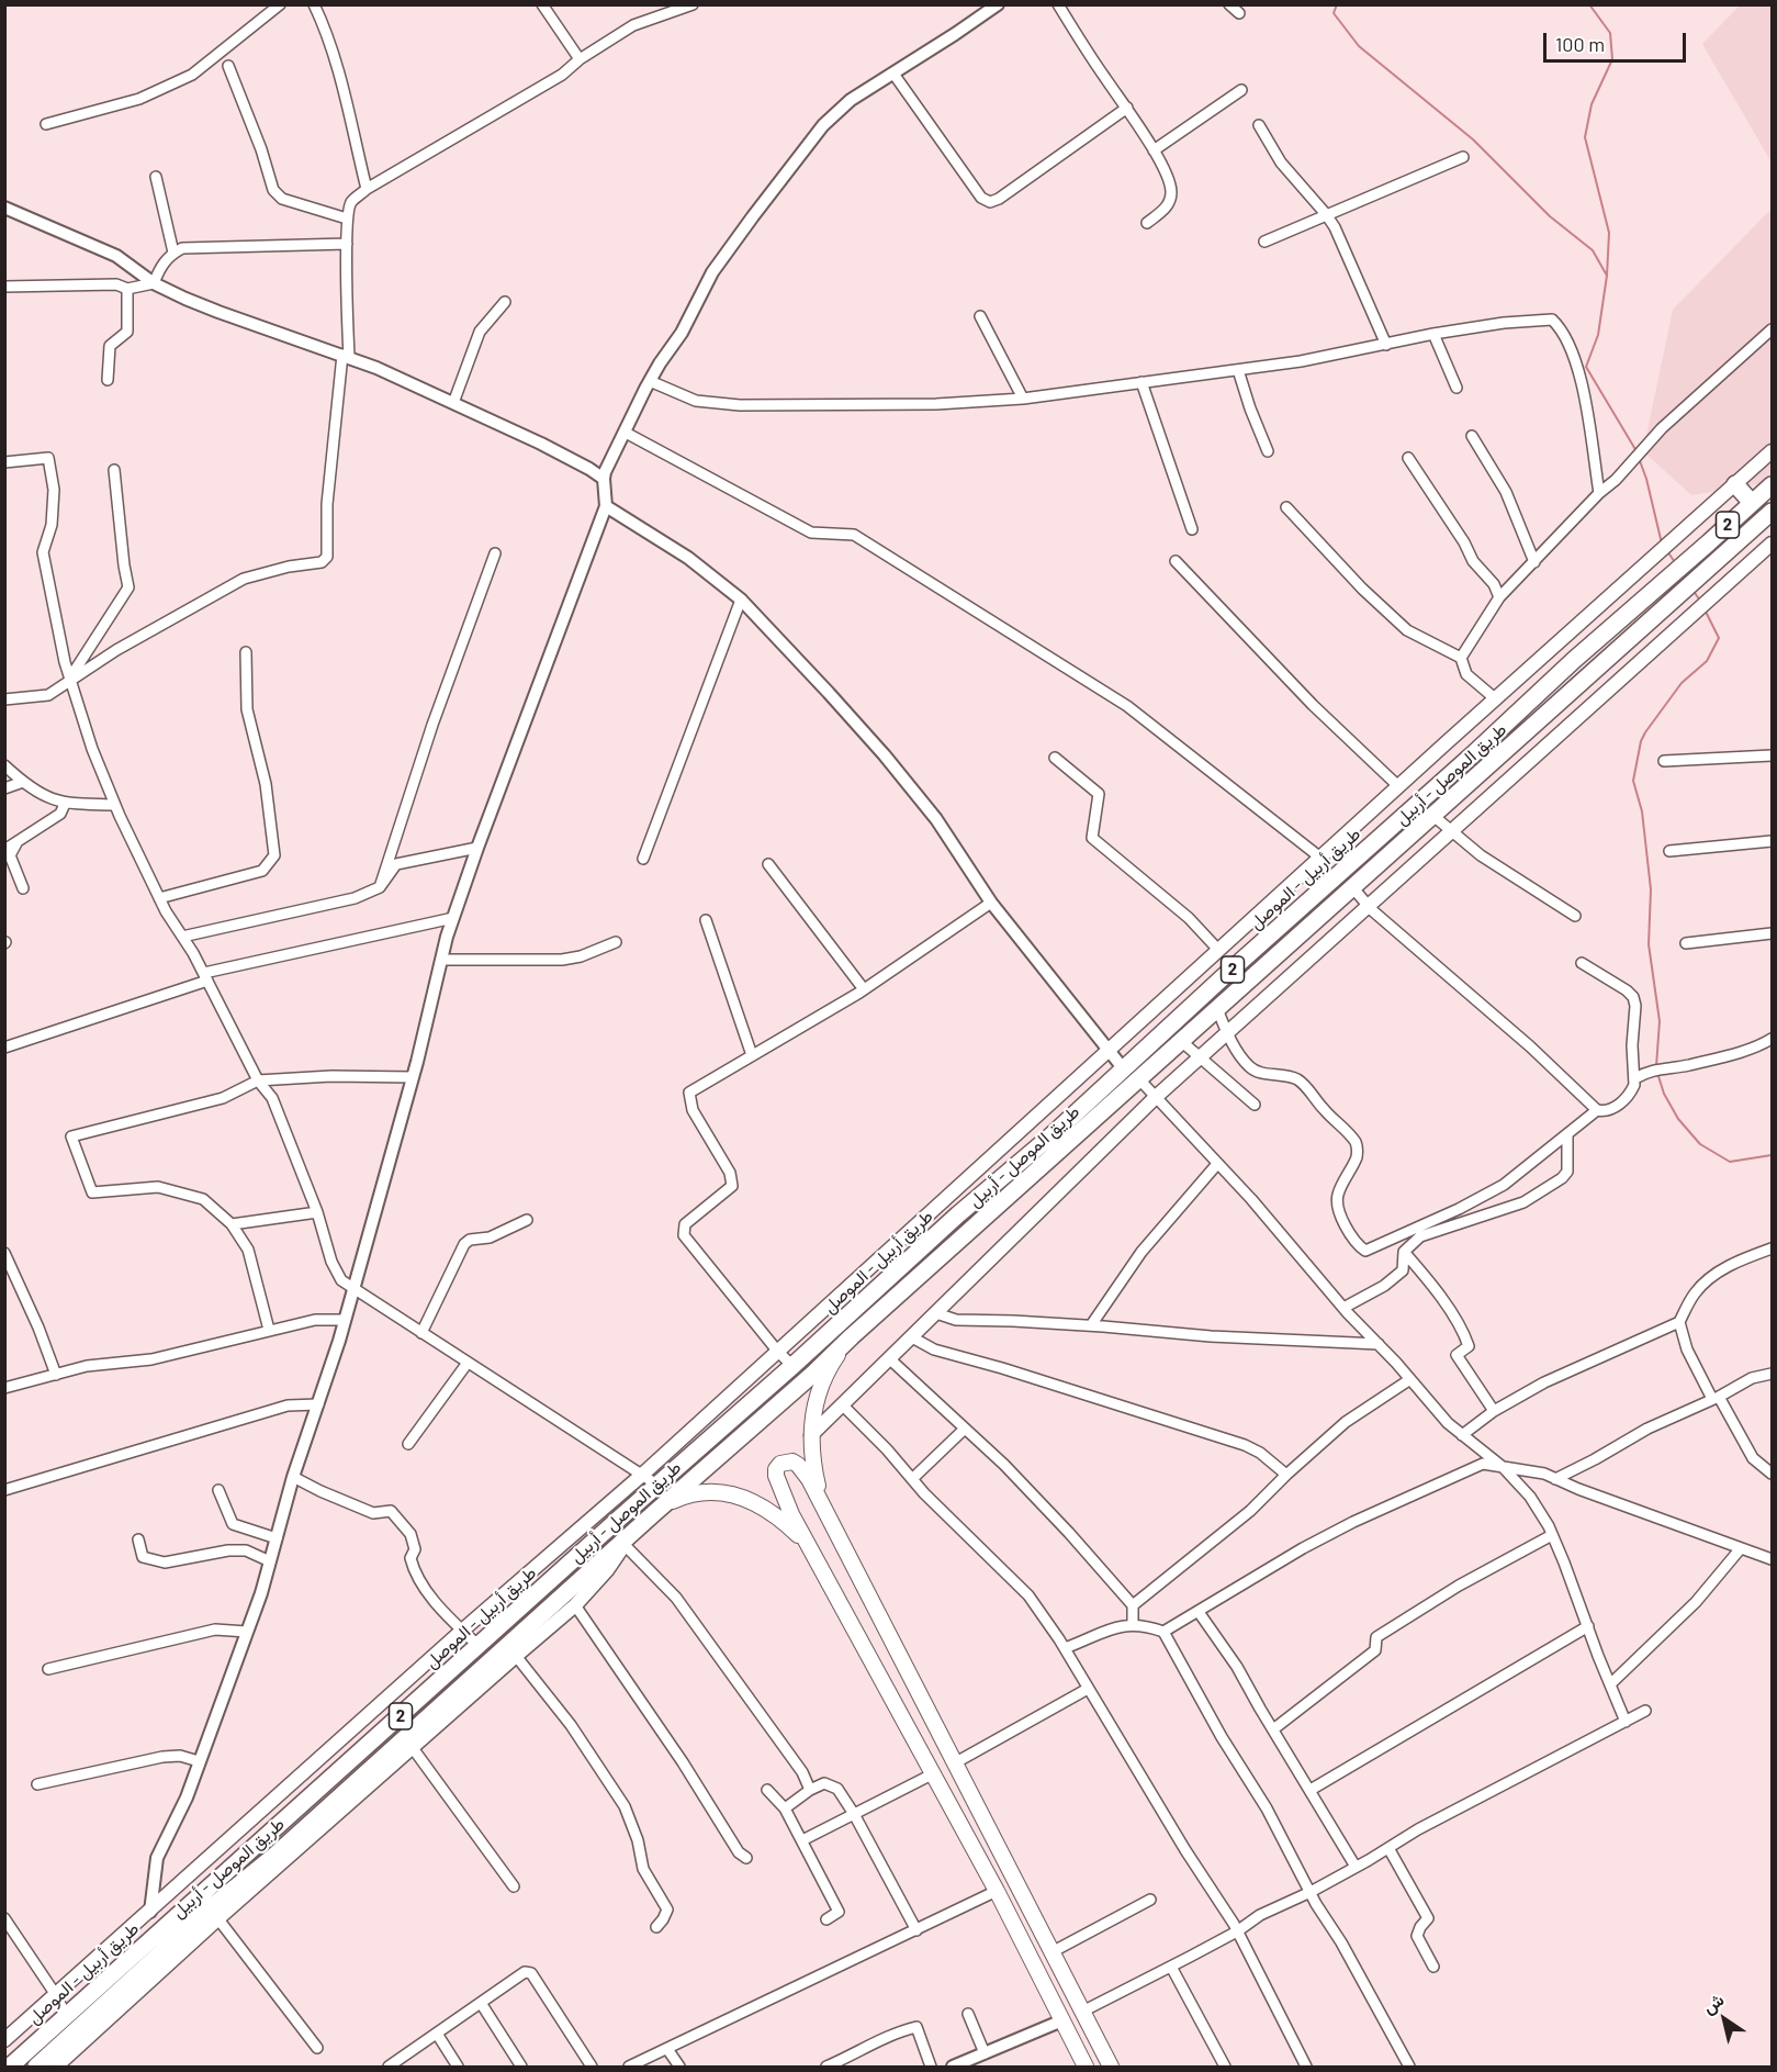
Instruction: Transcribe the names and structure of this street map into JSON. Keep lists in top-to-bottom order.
{
  "streets": {
    "highway": ["2", "طريق الموصل - أربيل", "طريق أربيل - الموصل"]
  },
  "scale_bar": "100 m",
  "north": "top left"
}
